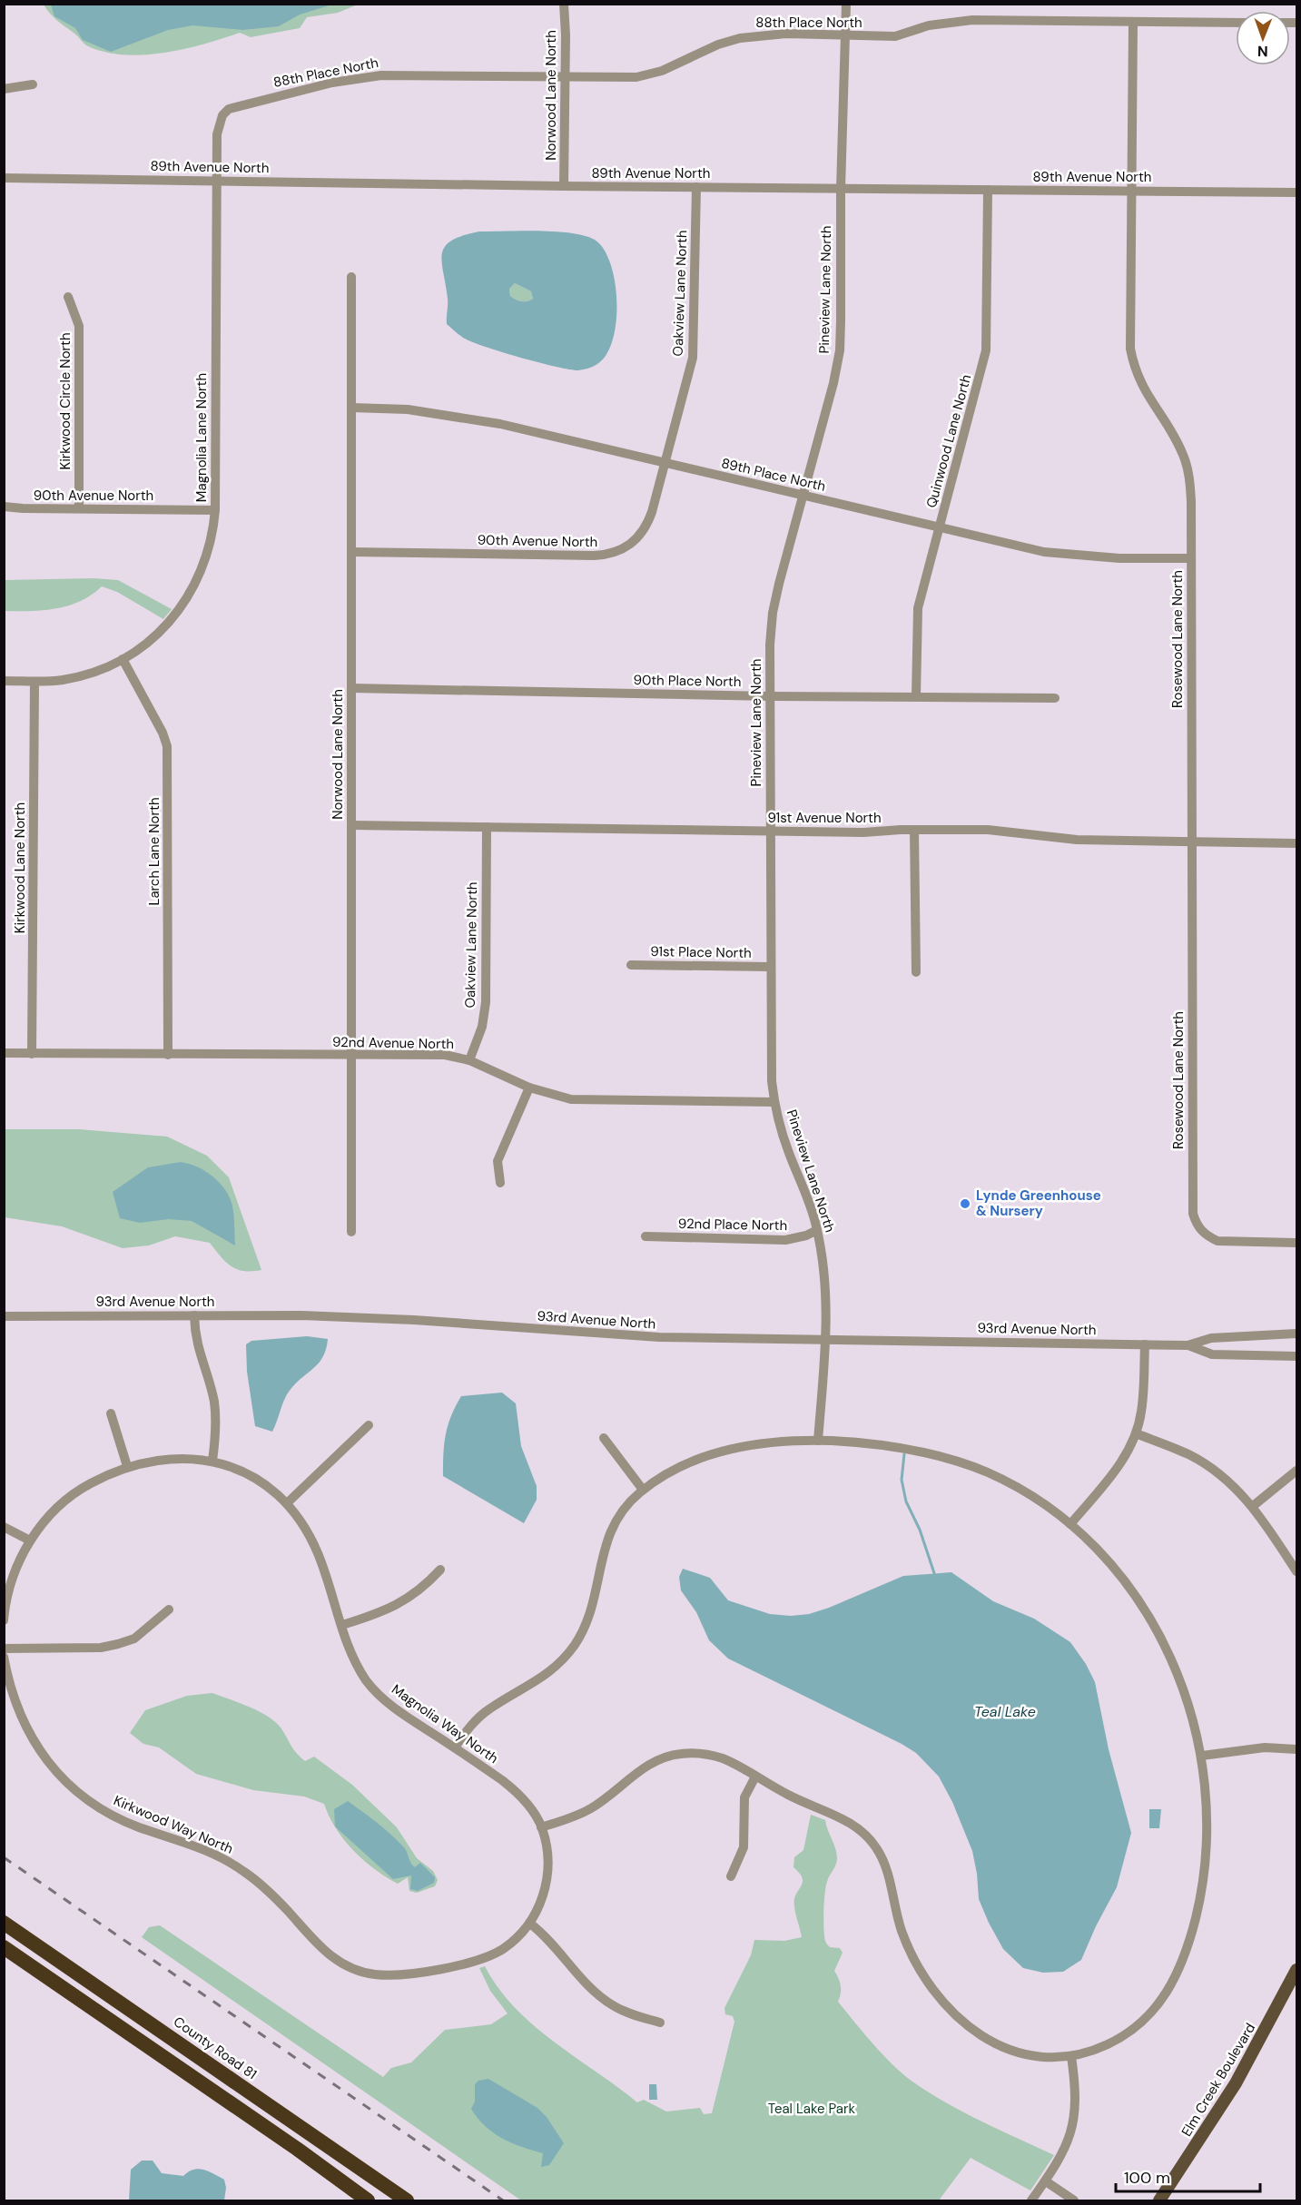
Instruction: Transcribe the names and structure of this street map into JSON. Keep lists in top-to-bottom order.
{
  "streets": {
    "highway": ["County Road 81"],
    "main road": ["Elm Creek Boulevard"],
    "street": [
      "88th Place North",
      "Norwood Lane North",
      "89th Avenue North",
      "Pineview Lane North",
      "Oakview Lane North",
      "Kirkwood Circle North",
      "Magnolia Lane North",
      "Quinwood Lane North",
      "89th Place North",
      "90th Avenue North",
      "Rosewood Lane North",
      "90th Place North",
      "91st Avenue North",
      "Larch Lane North",
      "Kirkwood Lane North",
      "91st Place North",
      "92nd Avenue North",
      "92nd Place North",
      "93rd Avenue North",
      "Magnolia Way North",
      "Kirkwood Way North"
    ]
  },
  "crossings": [
    ["88th Place North", "Norwood Lane North"],
    ["88th Place North", "89th Avenue North"],
    ["88th Place North", "Pineview Lane North"],
    ["88th Place North", "Magnolia Lane North"],
    ["88th Place North", "Rosewood Lane North"],
    ["Norwood Lane North", "89th Avenue North"],
    ["Norwood Lane North", "89th Place North"],
    ["Norwood Lane North", "90th Avenue North"],
    ["Norwood Lane North", "90th Place North"],
    ["Norwood Lane North", "91st Avenue North"],
    ["Norwood Lane North", "92nd Avenue North"],
    ["89th Avenue North", "Pineview Lane North"],
    ["89th Avenue North", "Oakview Lane North"],
    ["89th Avenue North", "Magnolia Lane North"],
    ["89th Avenue North", "Quinwood Lane North"],
    ["89th Avenue North", "Rosewood Lane North"],
    ["Pineview Lane North", "89th Place North"],
    ["Pineview Lane North", "90th Place North"],
    ["Pineview Lane North", "91st Avenue North"],
    ["Pineview Lane North", "91st Place North"],
    ["Pineview Lane North", "92nd Avenue North"],
    ["Pineview Lane North", "92nd Place North"],
    ["Pineview Lane North", "93rd Avenue North"],
    ["Oakview Lane North", "89th Place North"],
    ["Oakview Lane North", "90th Avenue North"],
    ["Oakview Lane North", "91st Avenue North"],
    ["Oakview Lane North", "92nd Avenue North"],
    ["Kirkwood Circle North", "90th Avenue North"],
    ["Magnolia Lane North", "90th Avenue North"],
    ["Magnolia Lane North", "Larch Lane North"],
    ["Quinwood Lane North", "89th Place North"],
    ["Quinwood Lane North", "90th Place North"],
    ["89th Place North", "90th Avenue North"],
    ["89th Place North", "Rosewood Lane North"],
    ["Rosewood Lane North", "91st Avenue North"],
    ["Larch Lane North", "92nd Avenue North"],
    ["Kirkwood Lane North", "92nd Avenue North"],
    ["Magnolia Way North", "Kirkwood Way North"]
  ],
  "water": ["Teal Lake"],
  "parks": ["Teal Lake Park"],
  "places": ["Lynde Greenhouse & Nursery"],
  "scale_bar": "100 m",
  "north": "bottom"
}
